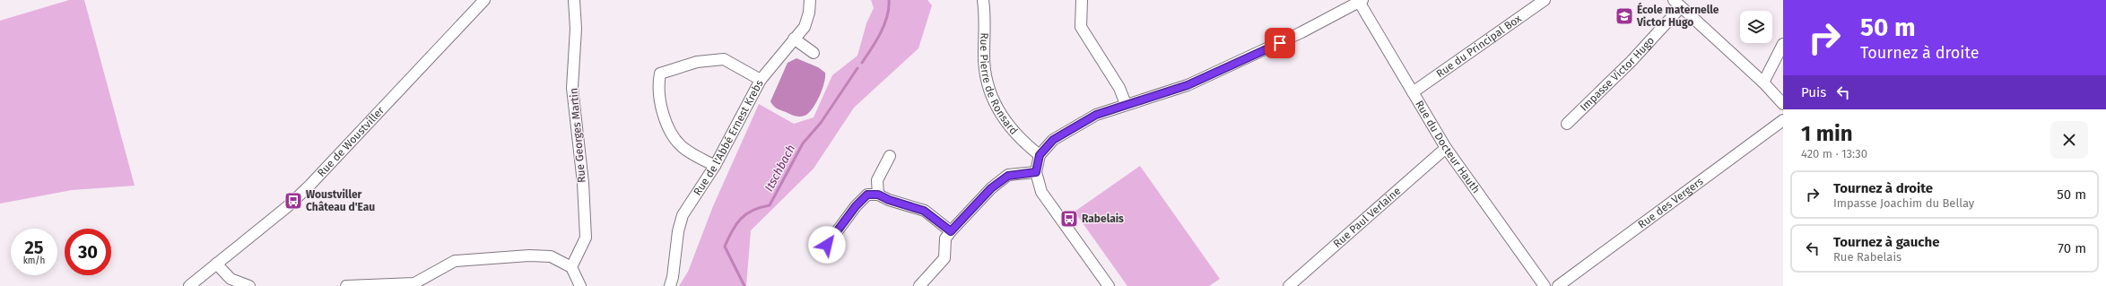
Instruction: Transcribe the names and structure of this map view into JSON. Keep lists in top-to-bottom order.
{
  "streets": {
    "street": [
      "Rue du Principal Box",
      "Impasse Victor Hugo",
      "Rue Pierre de Ronsard",
      "Rue Georges Martin",
      "Rue de l'Abbé Ernest Krebs",
      "Rue de Woustviller",
      "Rue du Docteur Hauth",
      "Rue des Vergers",
      "Rue Paul Verlaine"
    ]
  },
  "crossings": [
    ["Rue du Principal Box", "Rue du Docteur Hauth"],
    ["Rue du Docteur Hauth", "Rue Paul Verlaine"]
  ],
  "water": ["Itschbach"],
  "places": {
    "school or university": ["École maternelle Victor Hugo"],
    "bus stop": ["Woustviller Château d'Eau", "Rabelais"]
  },
  "page": {
    "turn": ["50 m", "Tournez à droite"],
    "then": "Puis",
    "heading": ["1 min", "420 m · 13:30"],
    "list": [
      {
        "name": "Tournez à droite",
        "note": "Impasse Joachim du Bellay",
        "value": "50 m"
      },
      {
        "name": "Tournez à gauche",
        "note": "Rue Rabelais",
        "value": "70 m"
      }
    ],
    "speed": "25 km/h",
    "limit": "30"
  }
}
